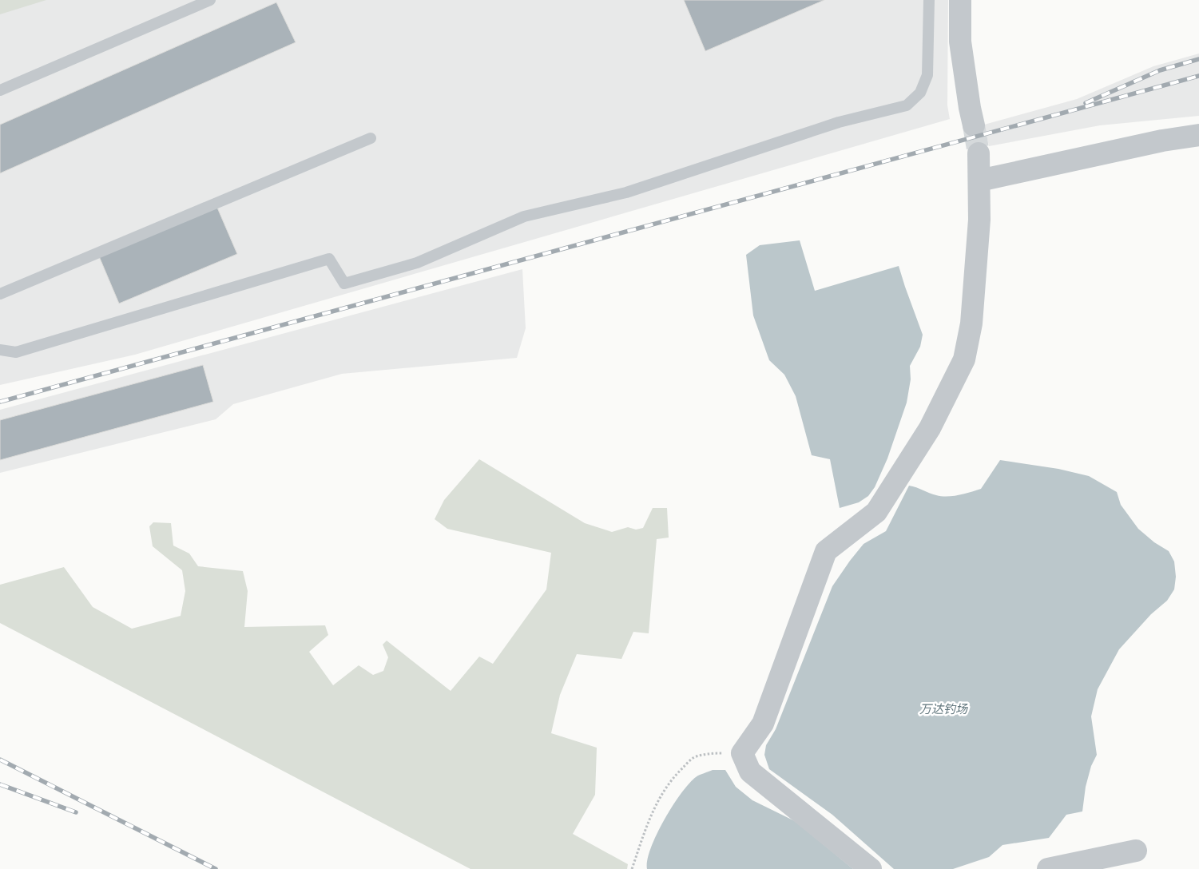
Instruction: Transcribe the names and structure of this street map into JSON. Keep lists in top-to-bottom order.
{
  "water": ["万达钓场"]
}
